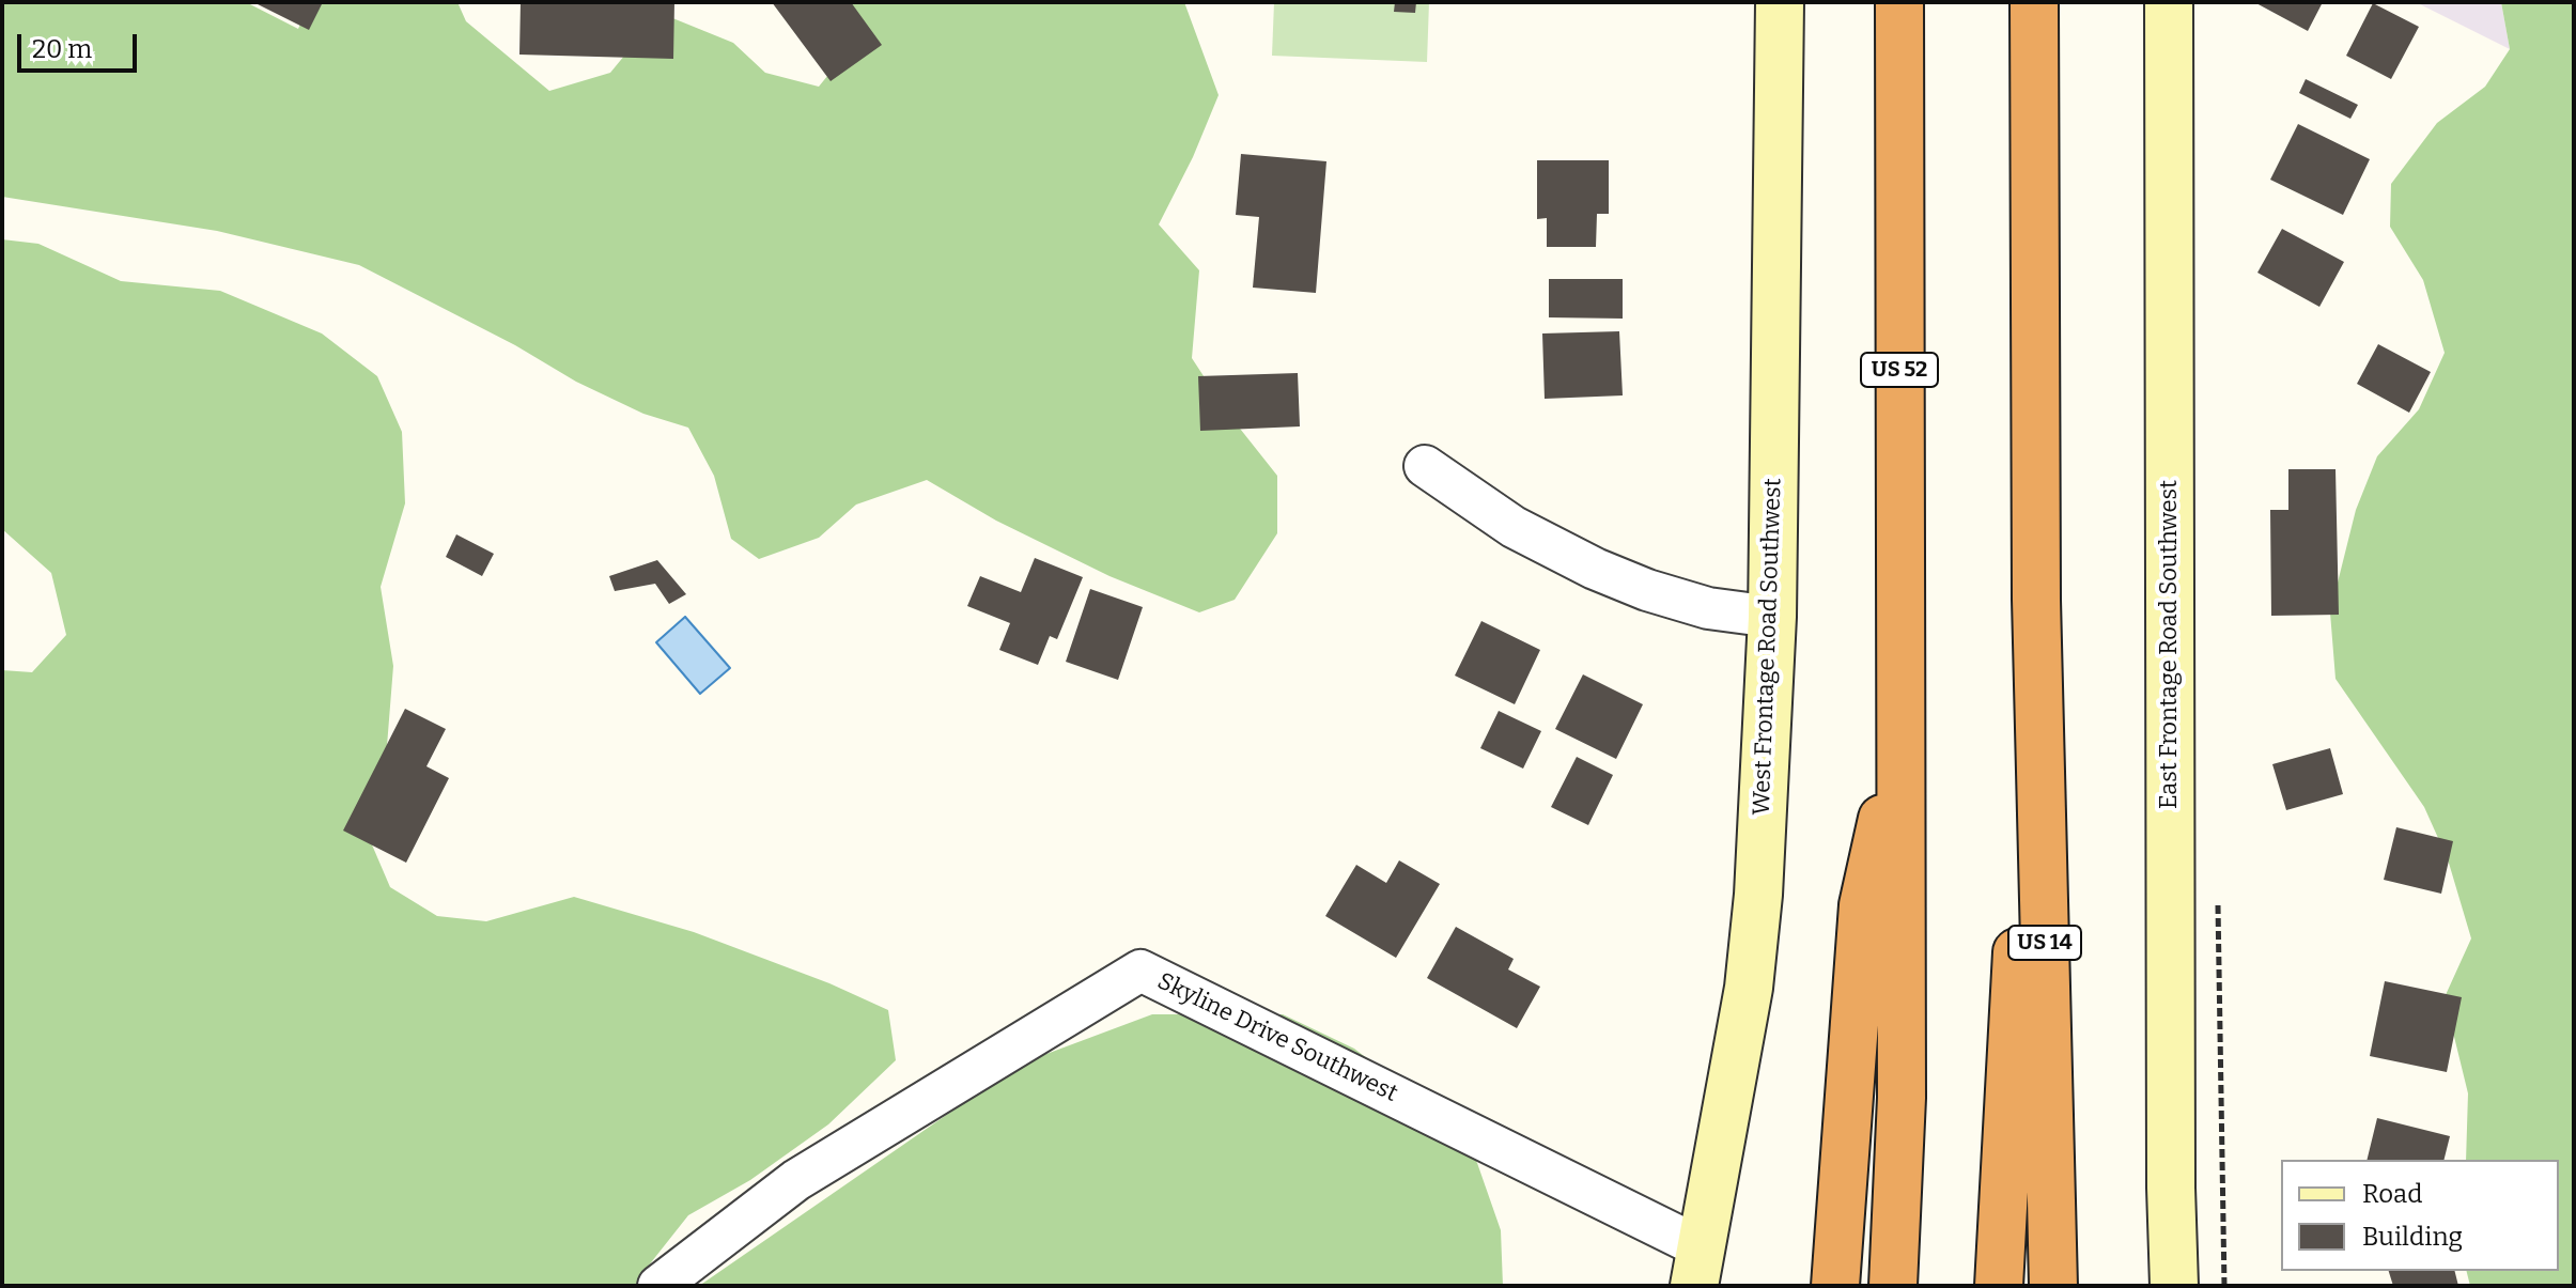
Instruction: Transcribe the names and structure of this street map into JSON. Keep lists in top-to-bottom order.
{
  "streets": {
    "highway": ["US 52", "US 14"],
    "street": ["East Frontage Road Southwest", "West Frontage Road Southwest", "Skyline Drive Southwest"]
  },
  "crossings": [
    ["West Frontage Road Southwest", "Skyline Drive Southwest"]
  ],
  "legend": ["Road", "Building"],
  "scale_bar": "20 m"
}
